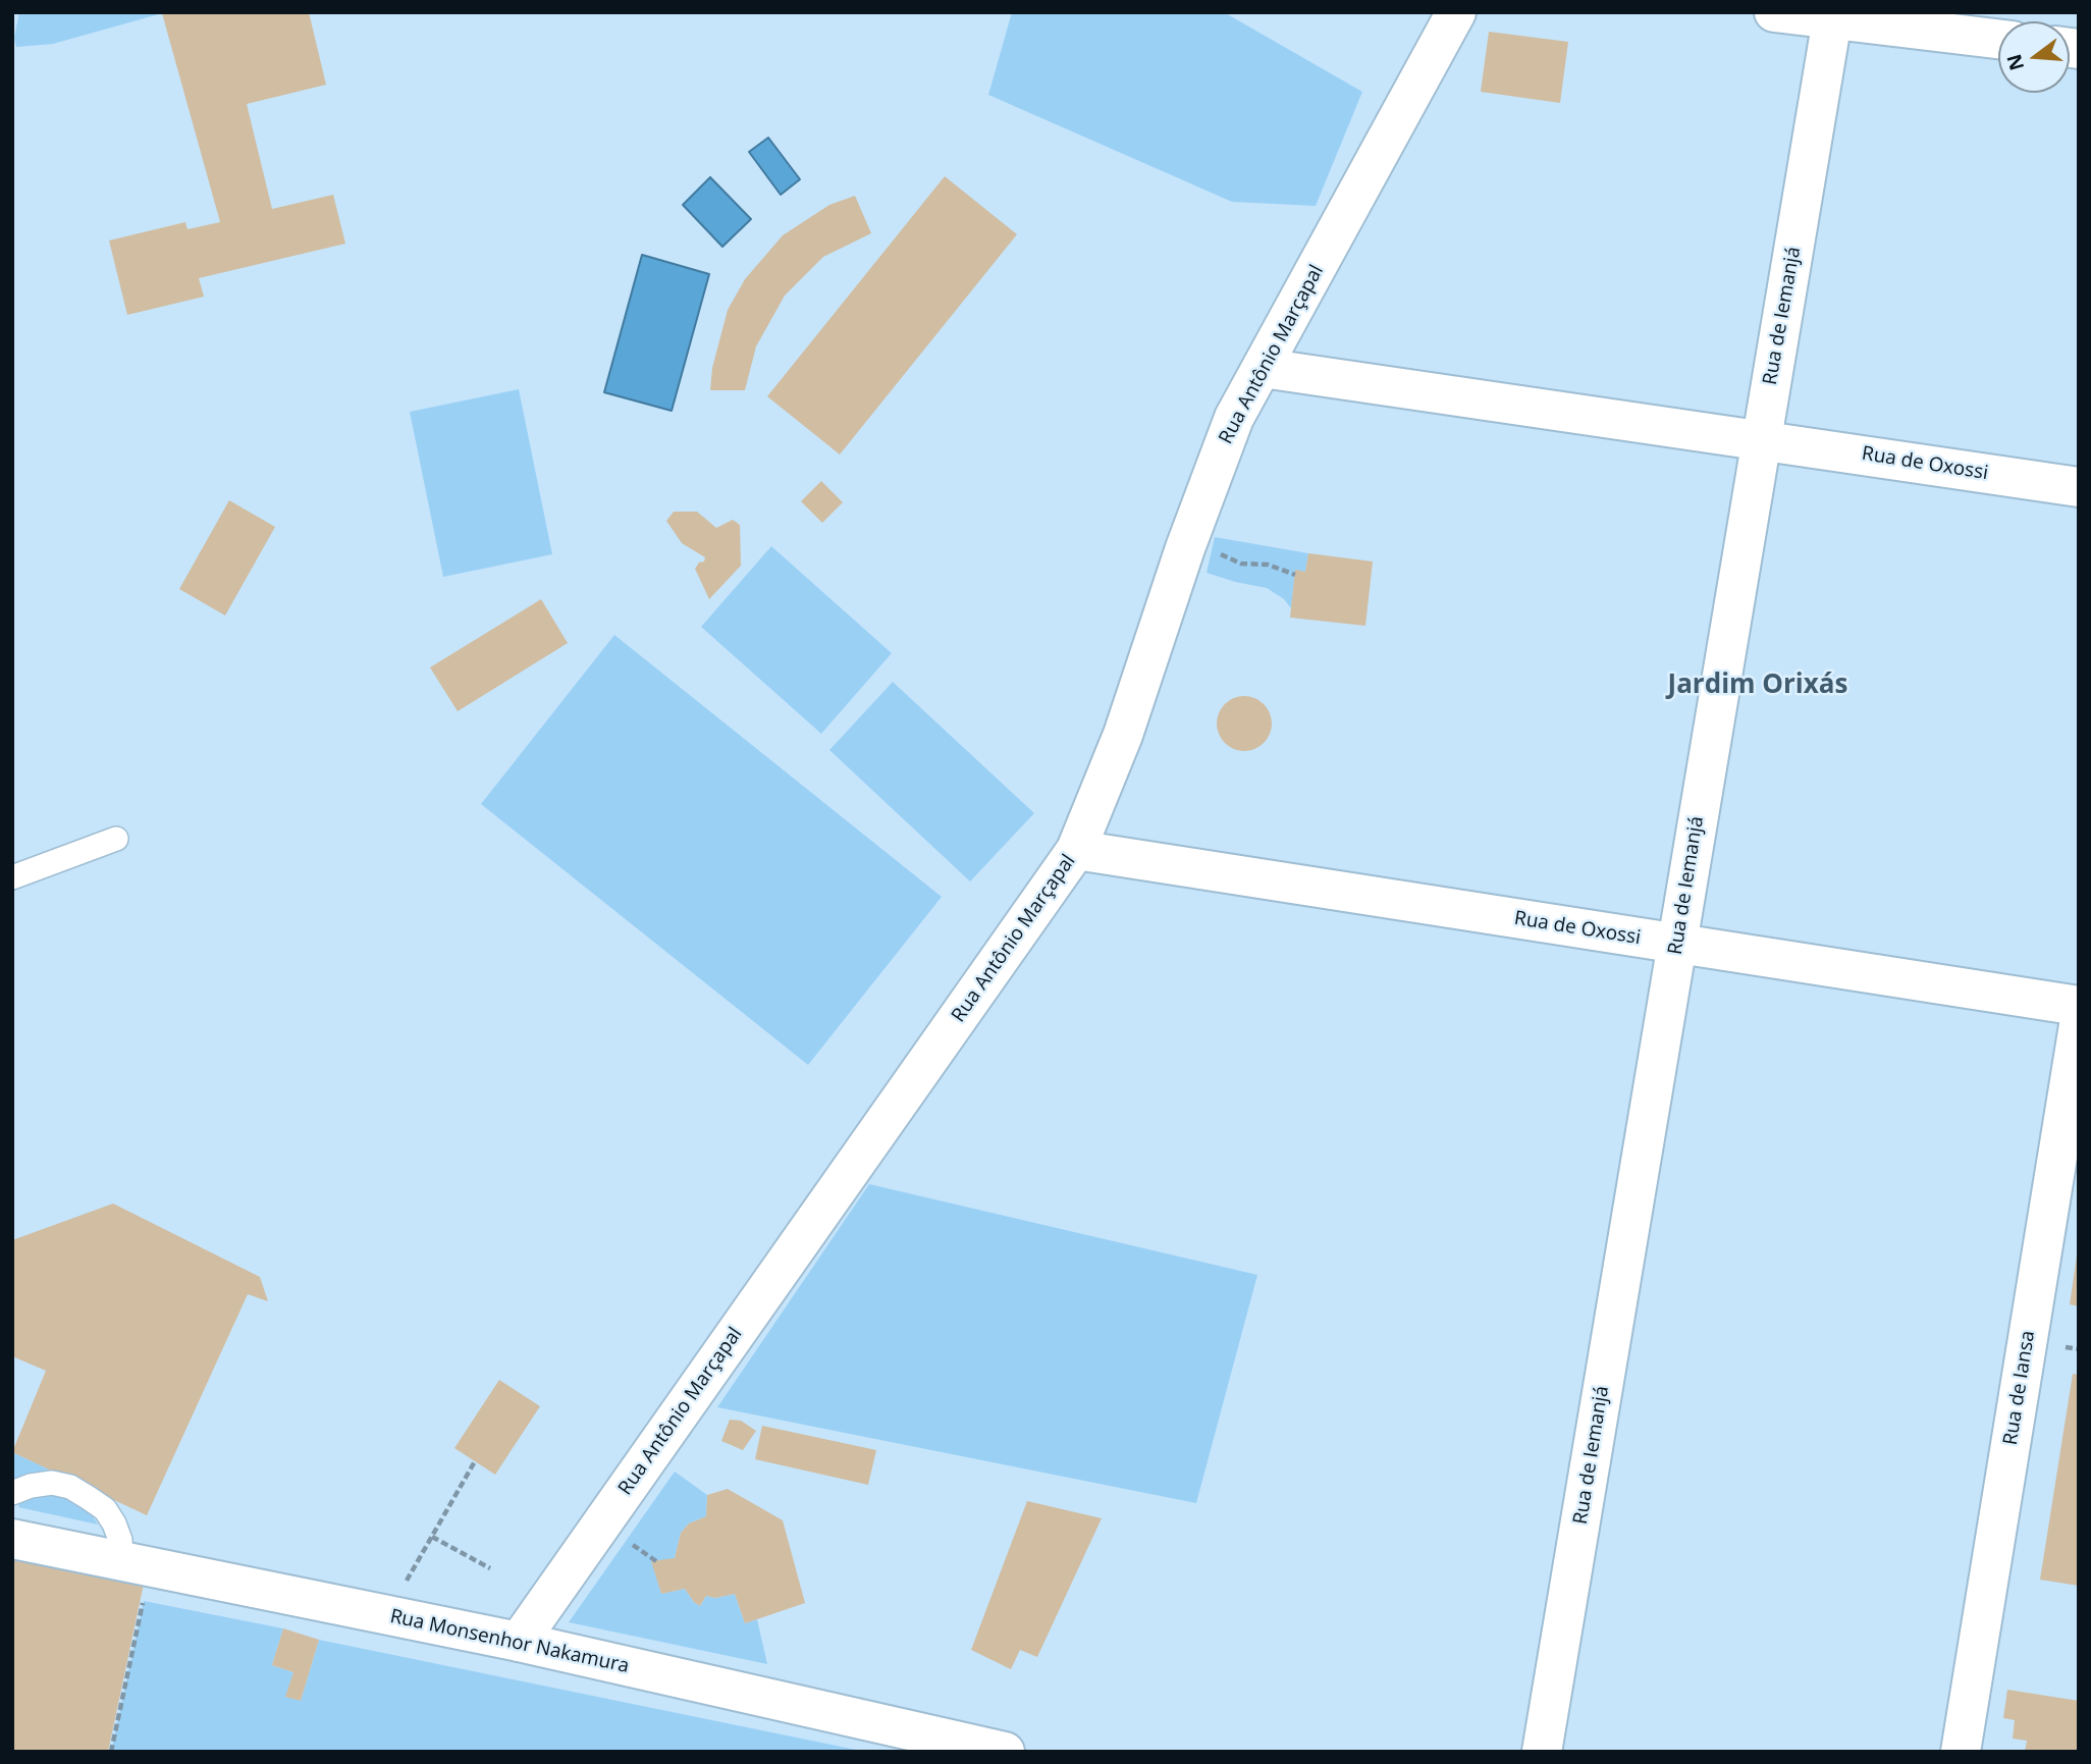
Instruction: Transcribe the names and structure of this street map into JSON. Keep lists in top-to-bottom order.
{
  "streets": {
    "street": [
      "Rua de Iemanjá",
      "Rua Antônio Marçapal",
      "Rua de Oxossi",
      "Rua de Iansa",
      "Rua Monsenhor Nakamura"
    ]
  },
  "crossings": [
    ["Rua de Iemanjá", "Rua de Oxossi"],
    ["Rua Antônio Marçapal", "Rua de Oxossi"],
    ["Rua Antônio Marçapal", "Rua Monsenhor Nakamura"]
  ],
  "districts": ["Jardim Orixás"],
  "north": "left"
}
